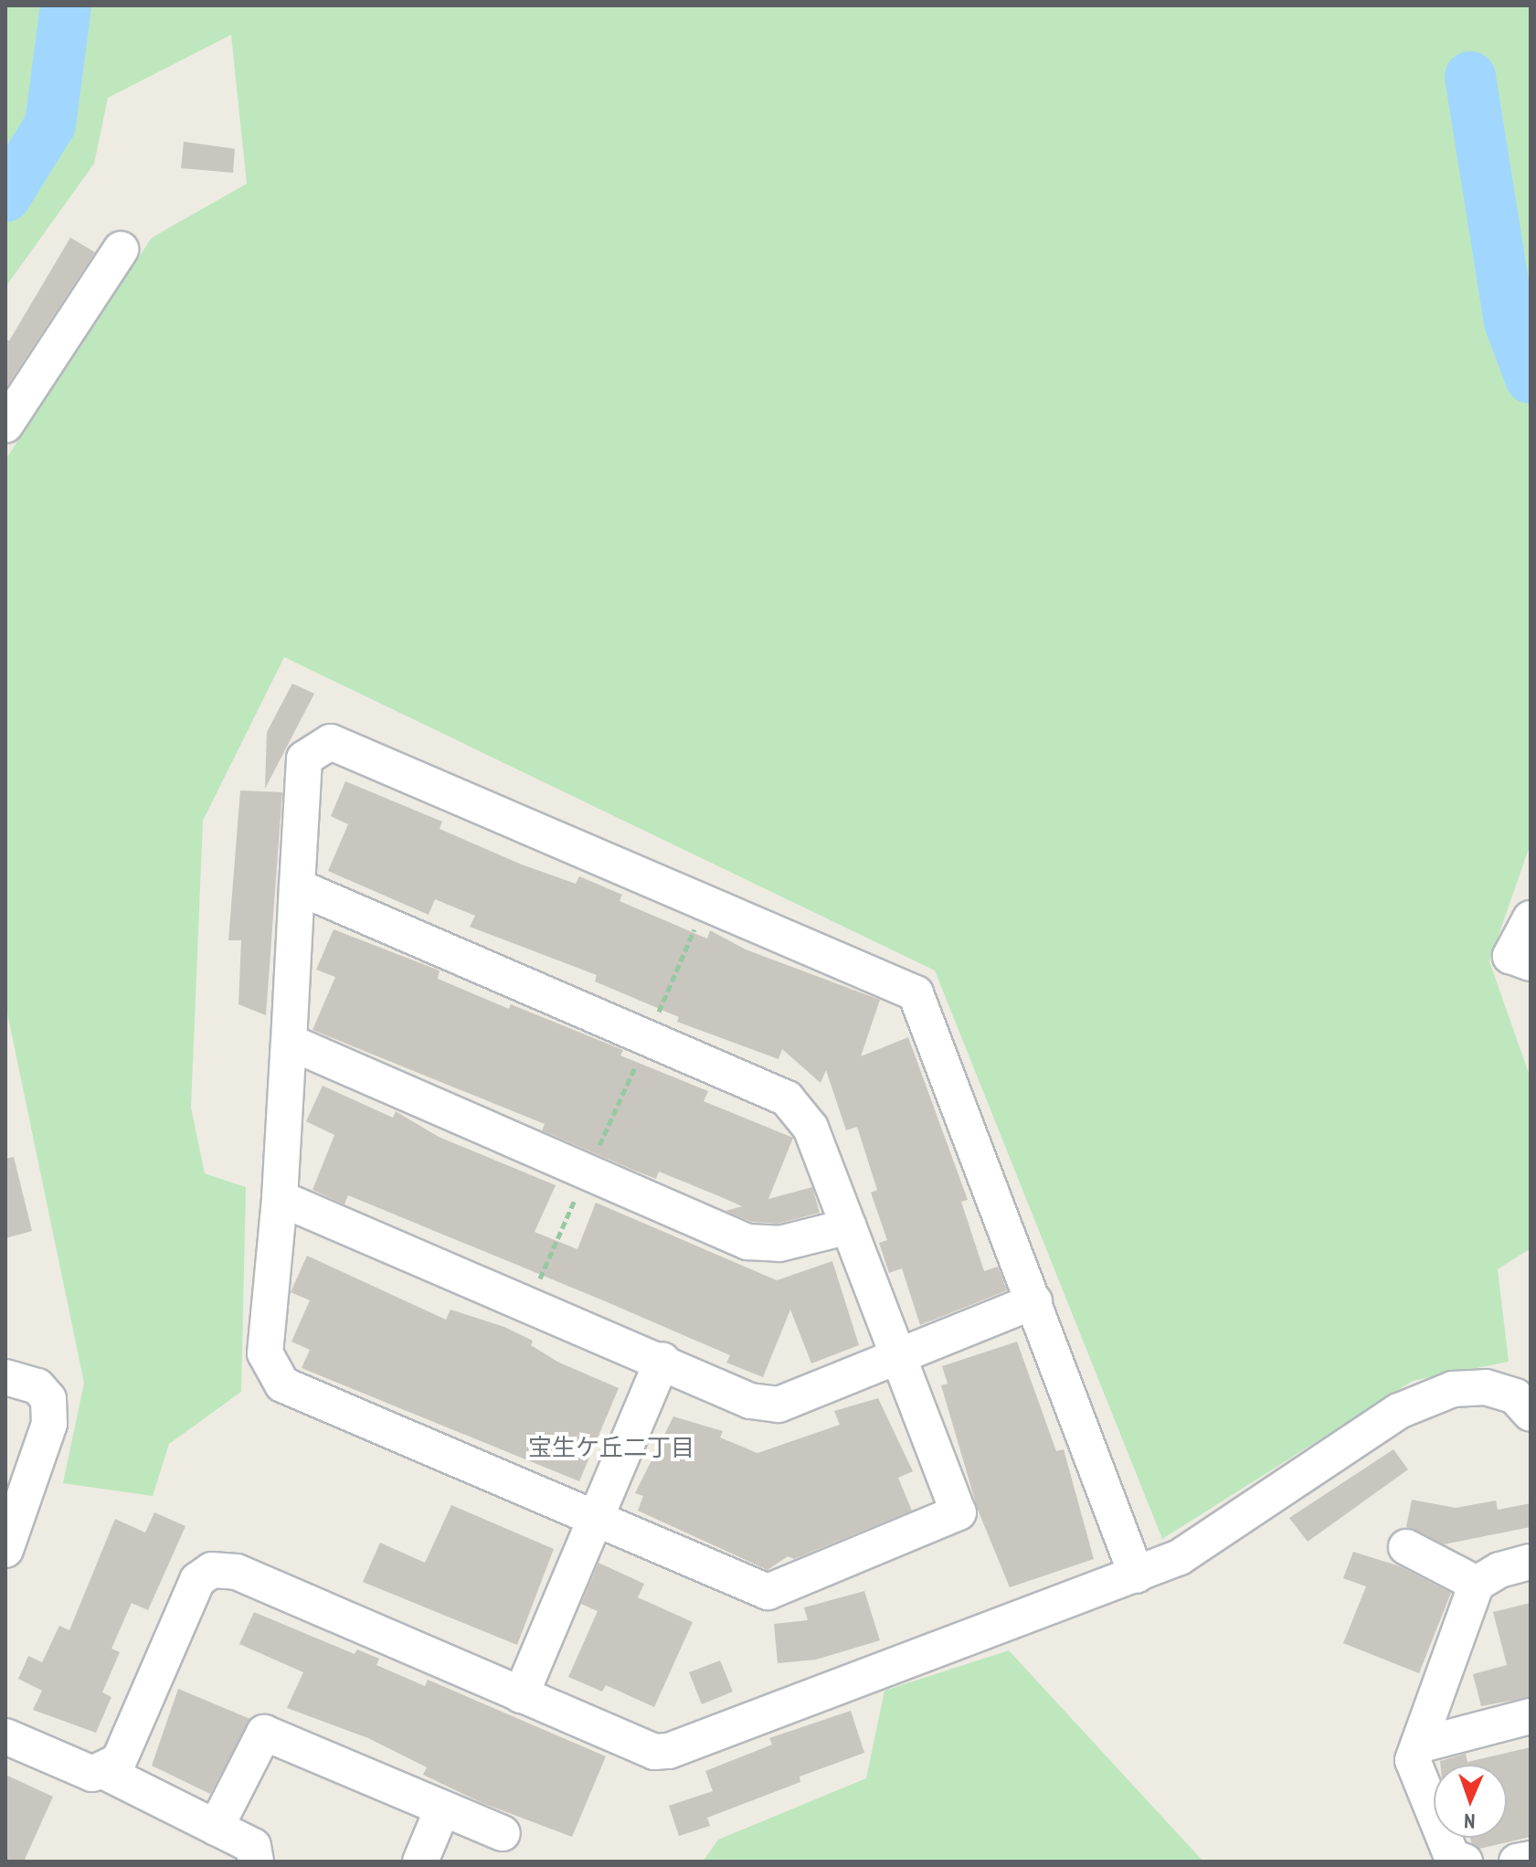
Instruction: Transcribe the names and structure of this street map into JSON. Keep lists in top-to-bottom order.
{
  "districts": ["宝生ケ丘二丁目"],
  "north": "bottom"
}
